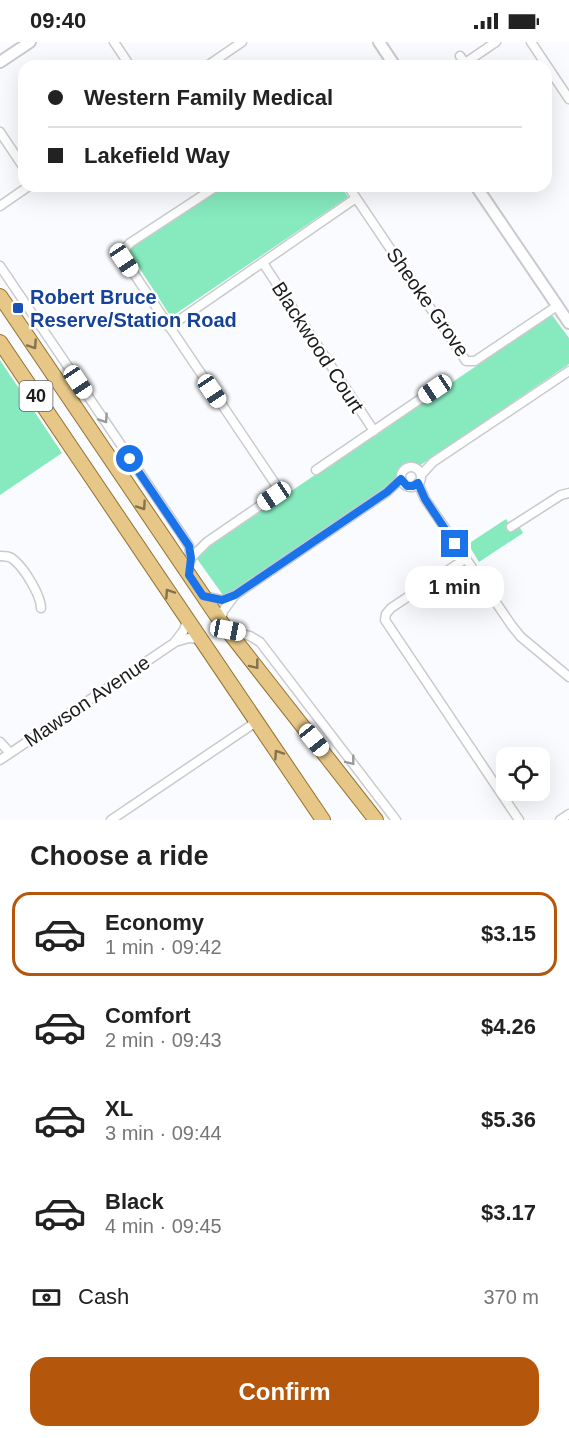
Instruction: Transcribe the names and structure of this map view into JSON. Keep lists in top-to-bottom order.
{
  "streets": {
    "main road": ["40"],
    "street": ["Sheoke Grove", "Blackwood Court", "Mawson Avenue"]
  },
  "crossings": [
    ["40", "Mawson Avenue"]
  ],
  "places": {
    "transit": ["Robert Bruce Reserve/Station Road"]
  },
  "page": {
    "status": "09:40",
    "banner": ["Western Family Medical", "Lakefield Way"],
    "bubble": "1 min",
    "heading": "Choose a ride",
    "list": [
      {
        "name": "Economy",
        "note": "1 min · 09:42",
        "value": "$3.15"
      },
      {
        "name": "Comfort",
        "note": "2 min · 09:43",
        "value": "$4.26"
      },
      {
        "name": "XL",
        "note": "3 min · 09:44",
        "value": "$5.36"
      },
      {
        "name": "Black",
        "note": "4 min · 09:45",
        "value": "$3.17"
      }
    ],
    "pay": ["Cash", "370 m"],
    "buttons": "Confirm"
  }
}
